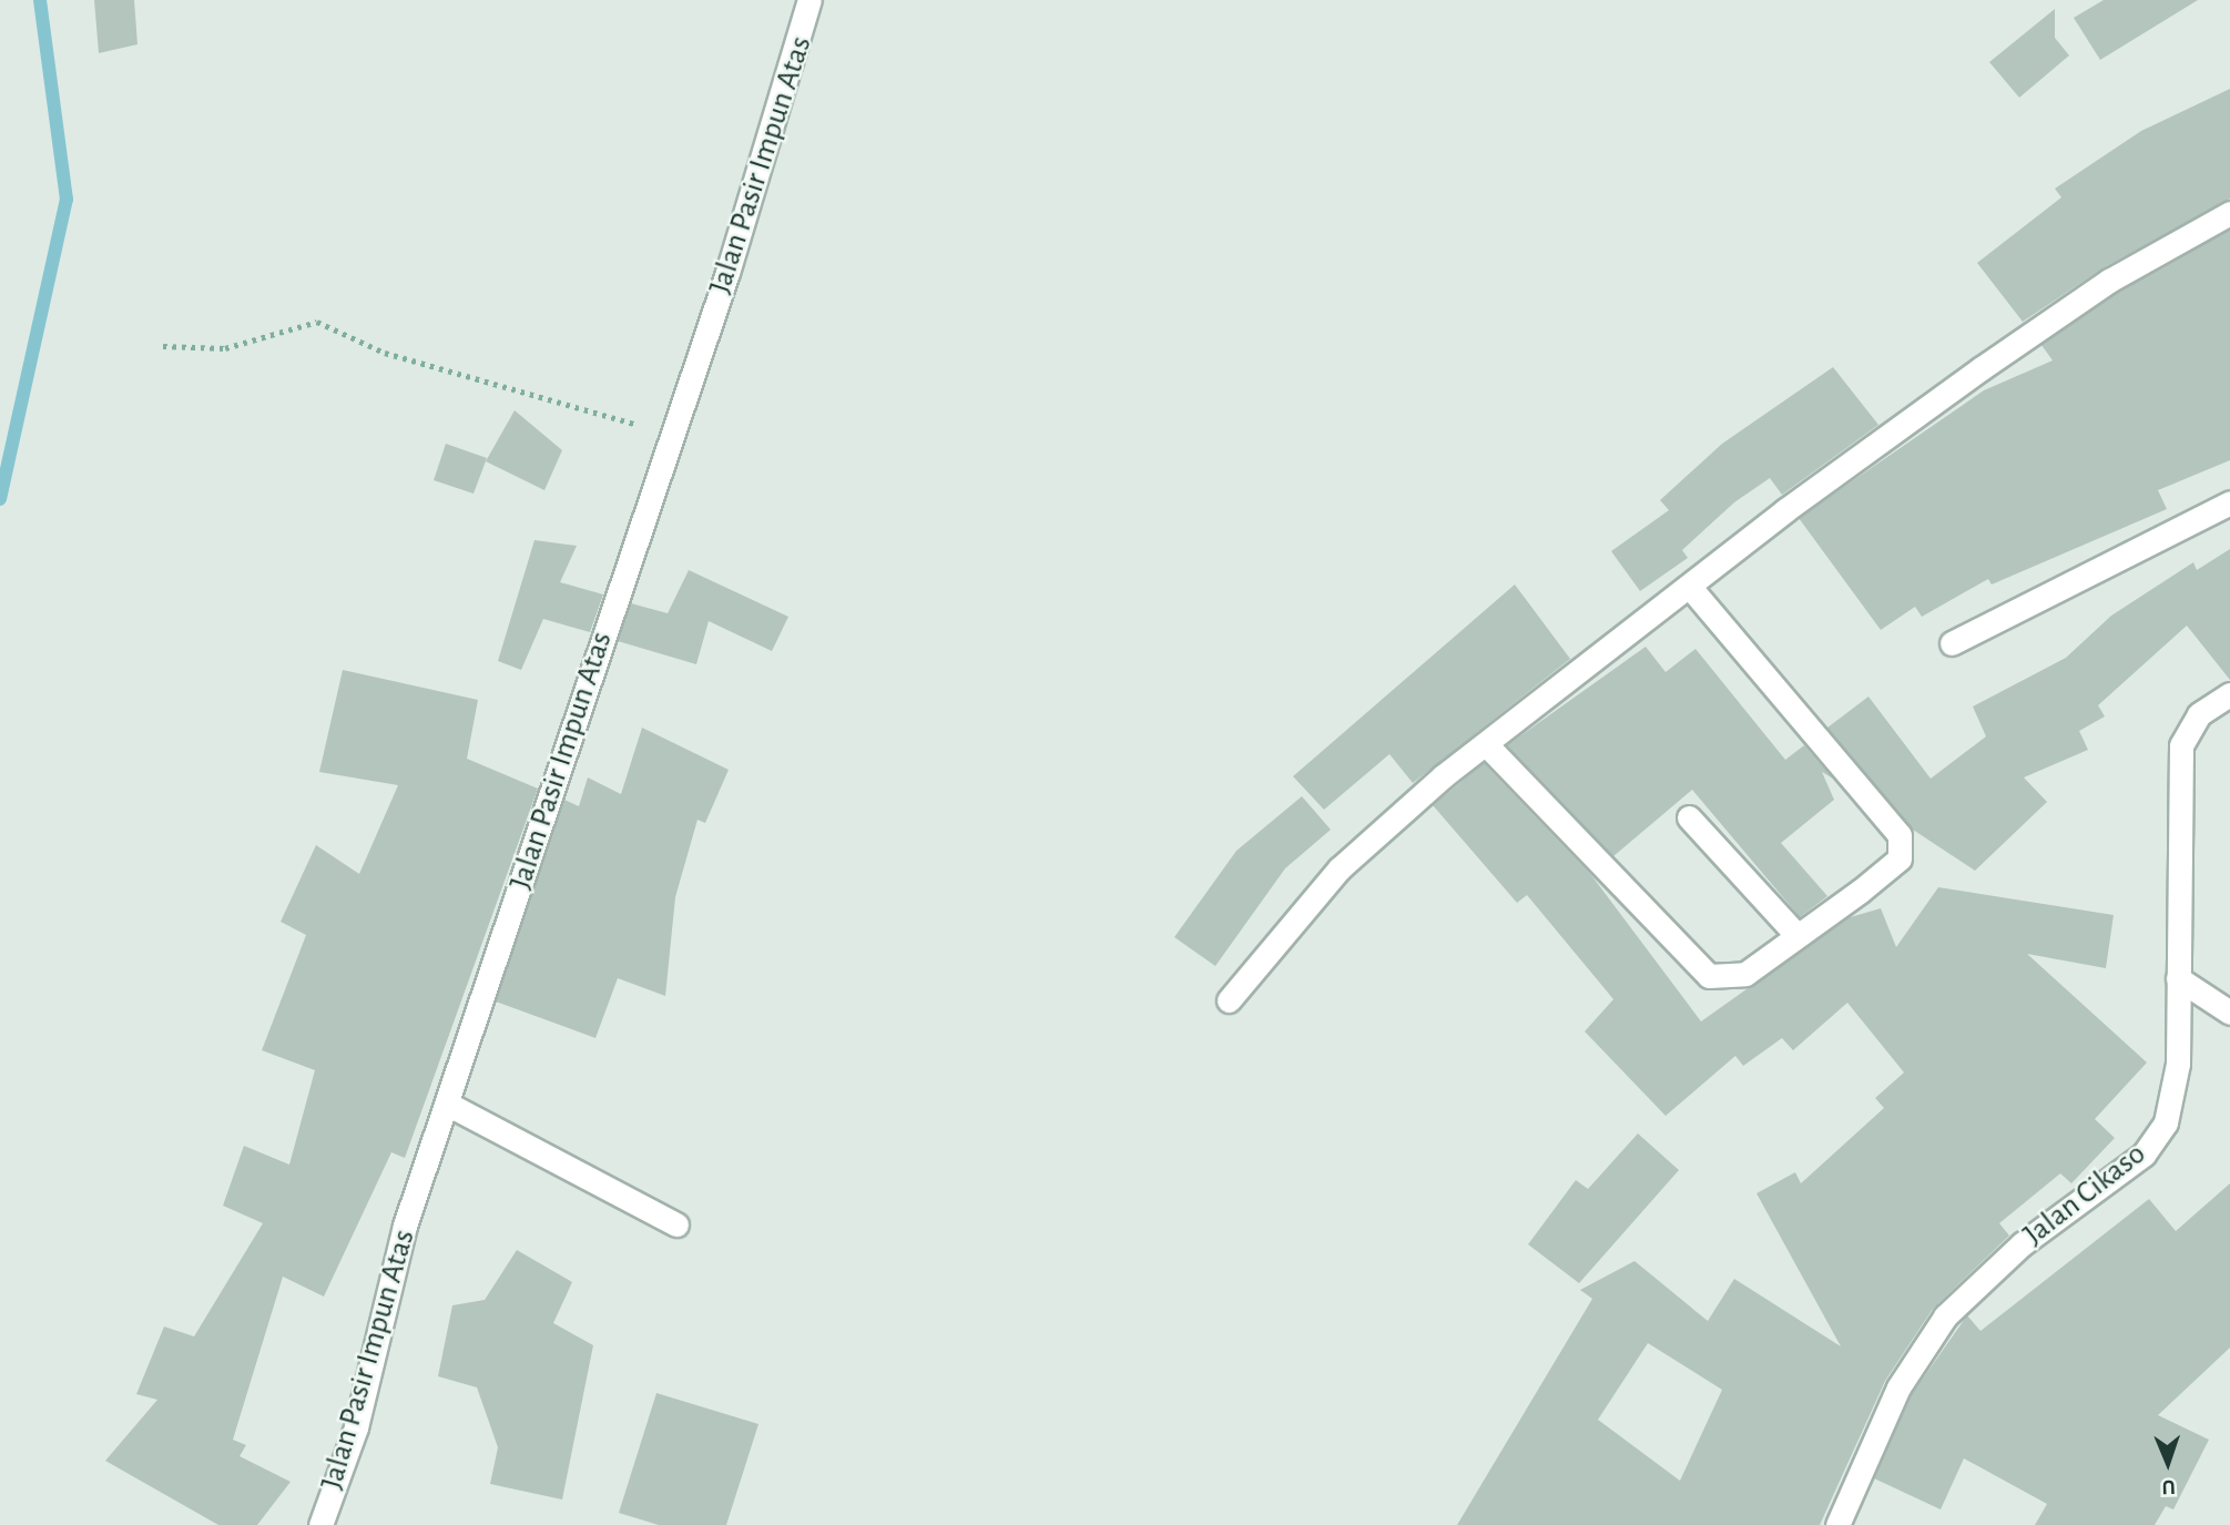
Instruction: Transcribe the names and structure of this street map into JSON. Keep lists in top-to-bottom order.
{
  "streets": {
    "street": ["Jalan Pasir Impun Atas", "Jalan Cikaso"]
  },
  "north": "bottom"
}
